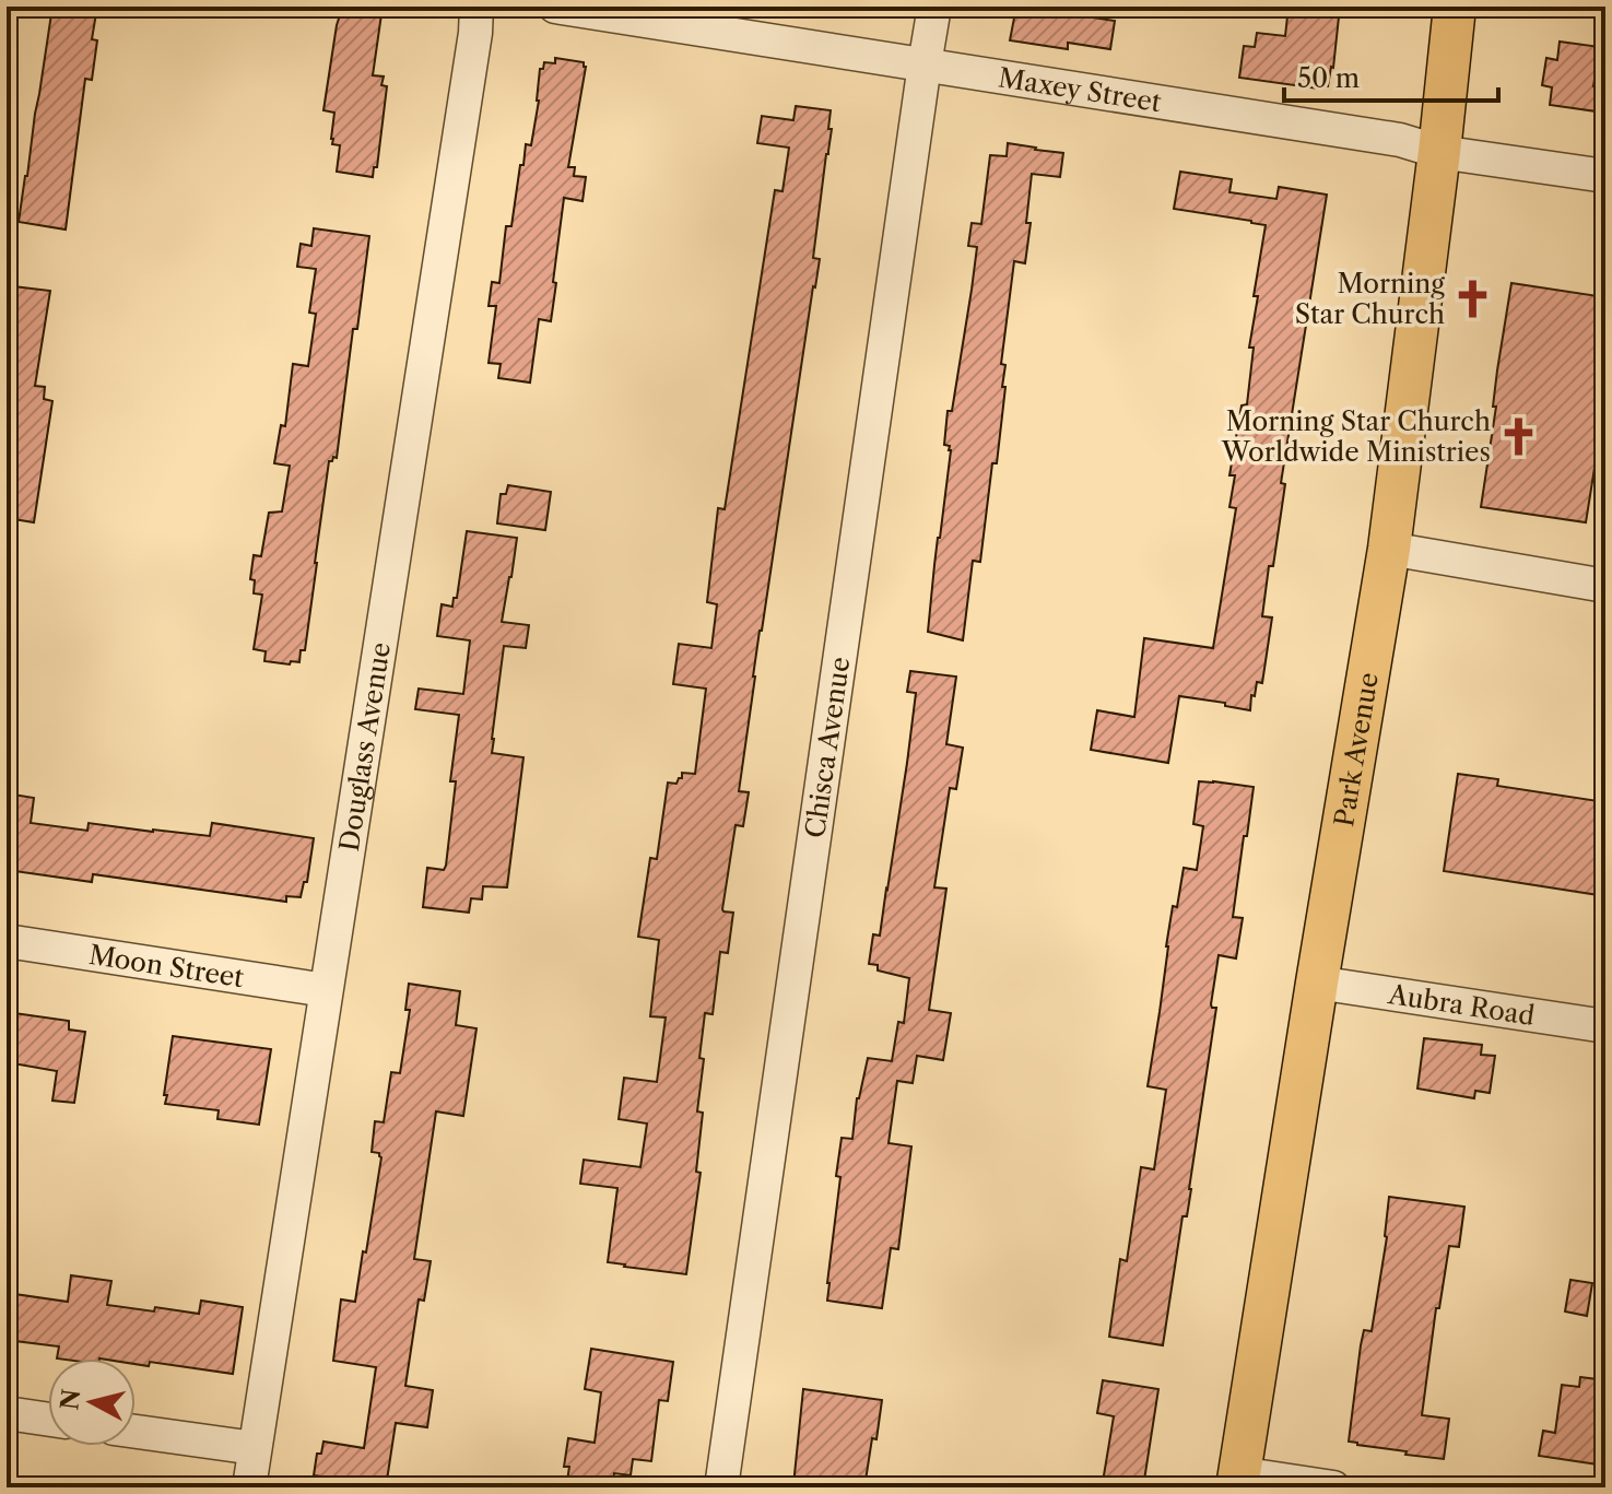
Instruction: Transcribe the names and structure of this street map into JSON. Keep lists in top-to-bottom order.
{
  "streets": {
    "main road": ["Park Avenue"],
    "street": [
      "Maxey Street",
      "Douglass Avenue",
      "Chisca Avenue",
      "Moon Street",
      "Aubra Road"
    ]
  },
  "crossings": [
    ["Maxey Street", "Chisca Avenue"],
    ["Maxey Street", "Park Avenue"],
    ["Douglass Avenue", "Moon Street"],
    ["Park Avenue", "Aubra Road"]
  ],
  "places": {
    "church": ["Morning Star Church", "Morning Star Church Worldwide Ministries"]
  },
  "scale_bar": "50 m",
  "north": "left"
}
